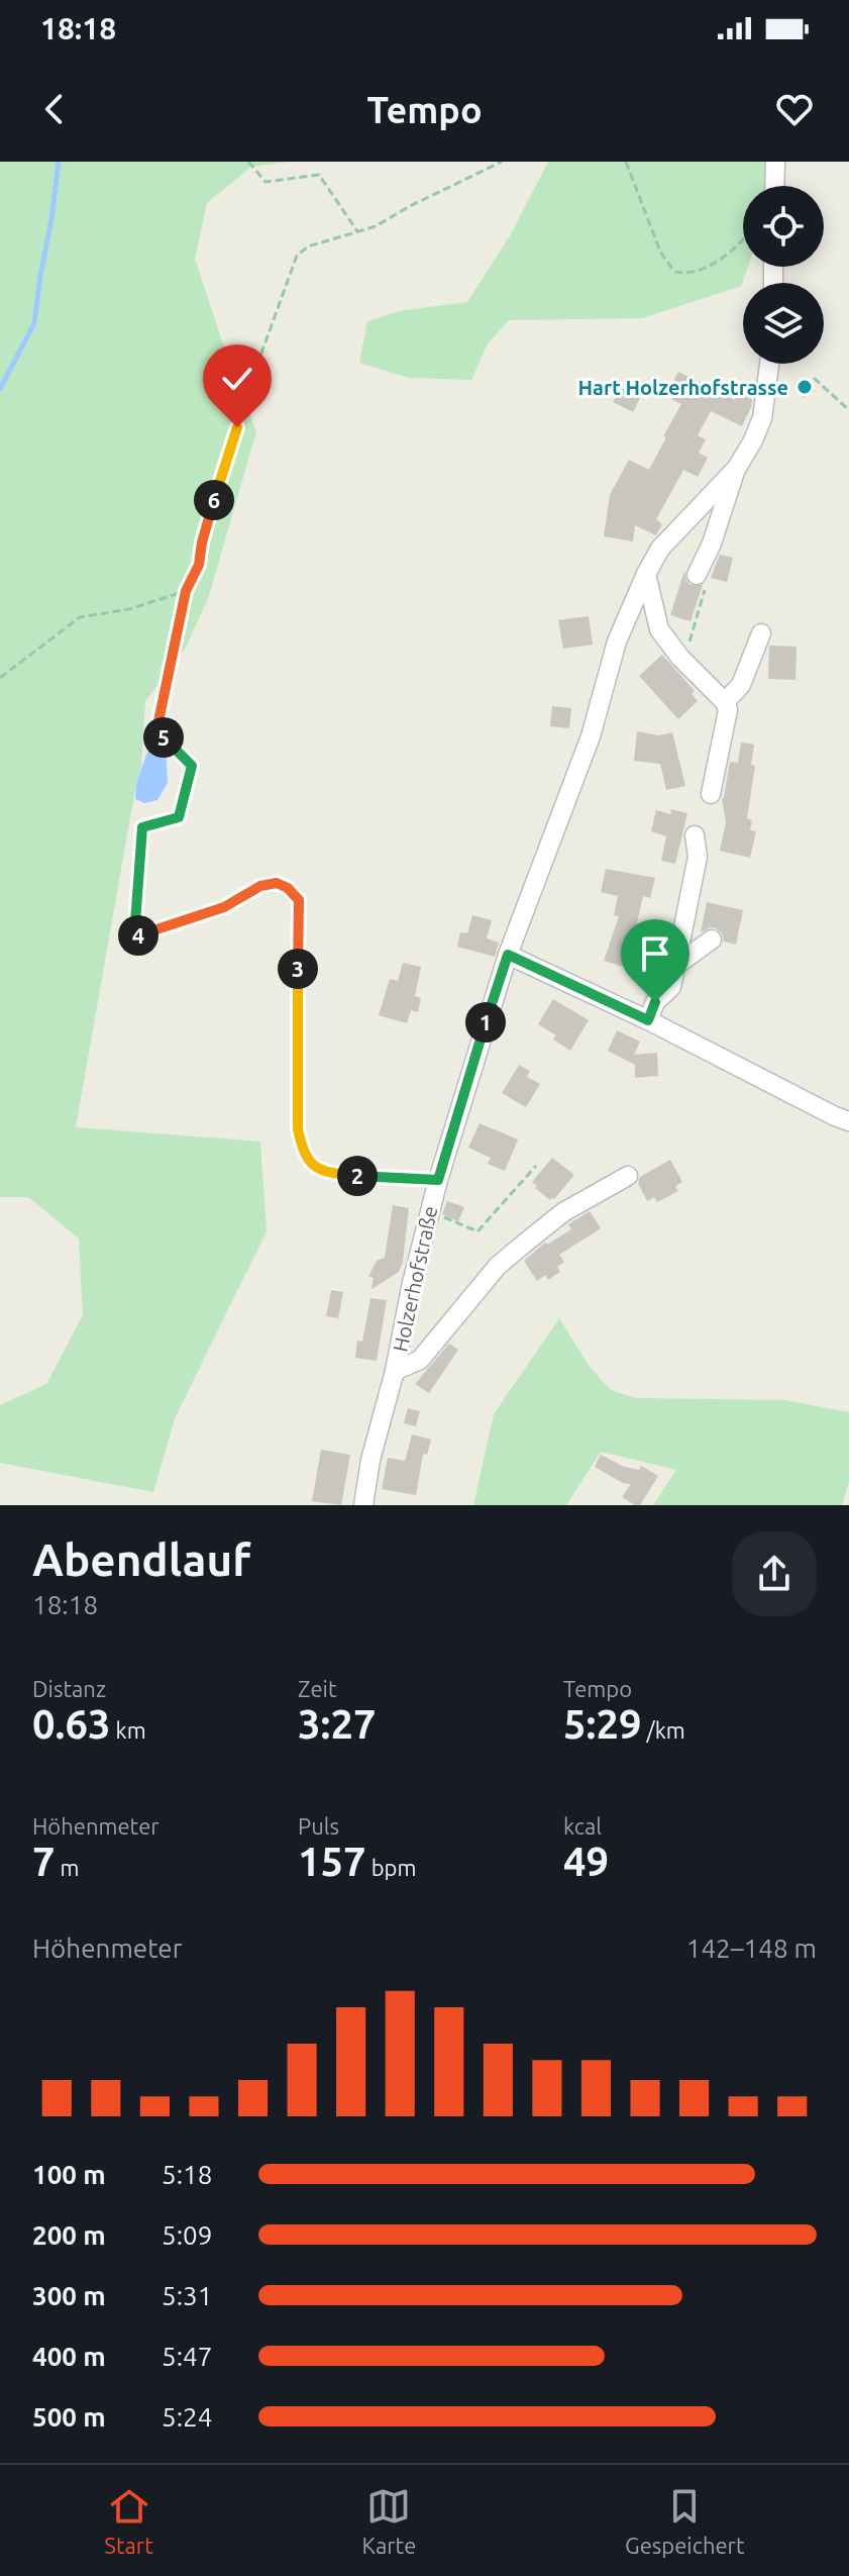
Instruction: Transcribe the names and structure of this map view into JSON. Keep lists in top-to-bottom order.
{
  "streets": {
    "street": ["Holzerhofstraße"]
  },
  "places": ["Hart Holzerhofstrasse"],
  "page": {
    "status": "18:18",
    "header": "Tempo",
    "pins": [
      "6",
      "5",
      "4",
      "3",
      "1",
      "2"
    ],
    "heading": ["Abendlauf", "18:18"],
    "stats": [
      ["Distanz", "0.63 km"],
      ["Zeit", "3:27"],
      ["Tempo", "5:29 /km"],
      ["Höhenmeter", "7 m"],
      ["Puls", "157 bpm"],
      ["kcal", "49"]
    ],
    "chart": ["Höhenmeter", "142–148 m"],
    "list": [
      {
        "name": "100 m",
        "note": "5:18"
      },
      {
        "name": "200 m",
        "note": "5:09"
      },
      {
        "name": "300 m",
        "note": "5:31"
      },
      {
        "name": "400 m",
        "note": "5:47"
      },
      {
        "name": "500 m",
        "note": "5:24"
      }
    ],
    "tabs": ["Start", "Karte", "Gespeichert"]
  }
}
